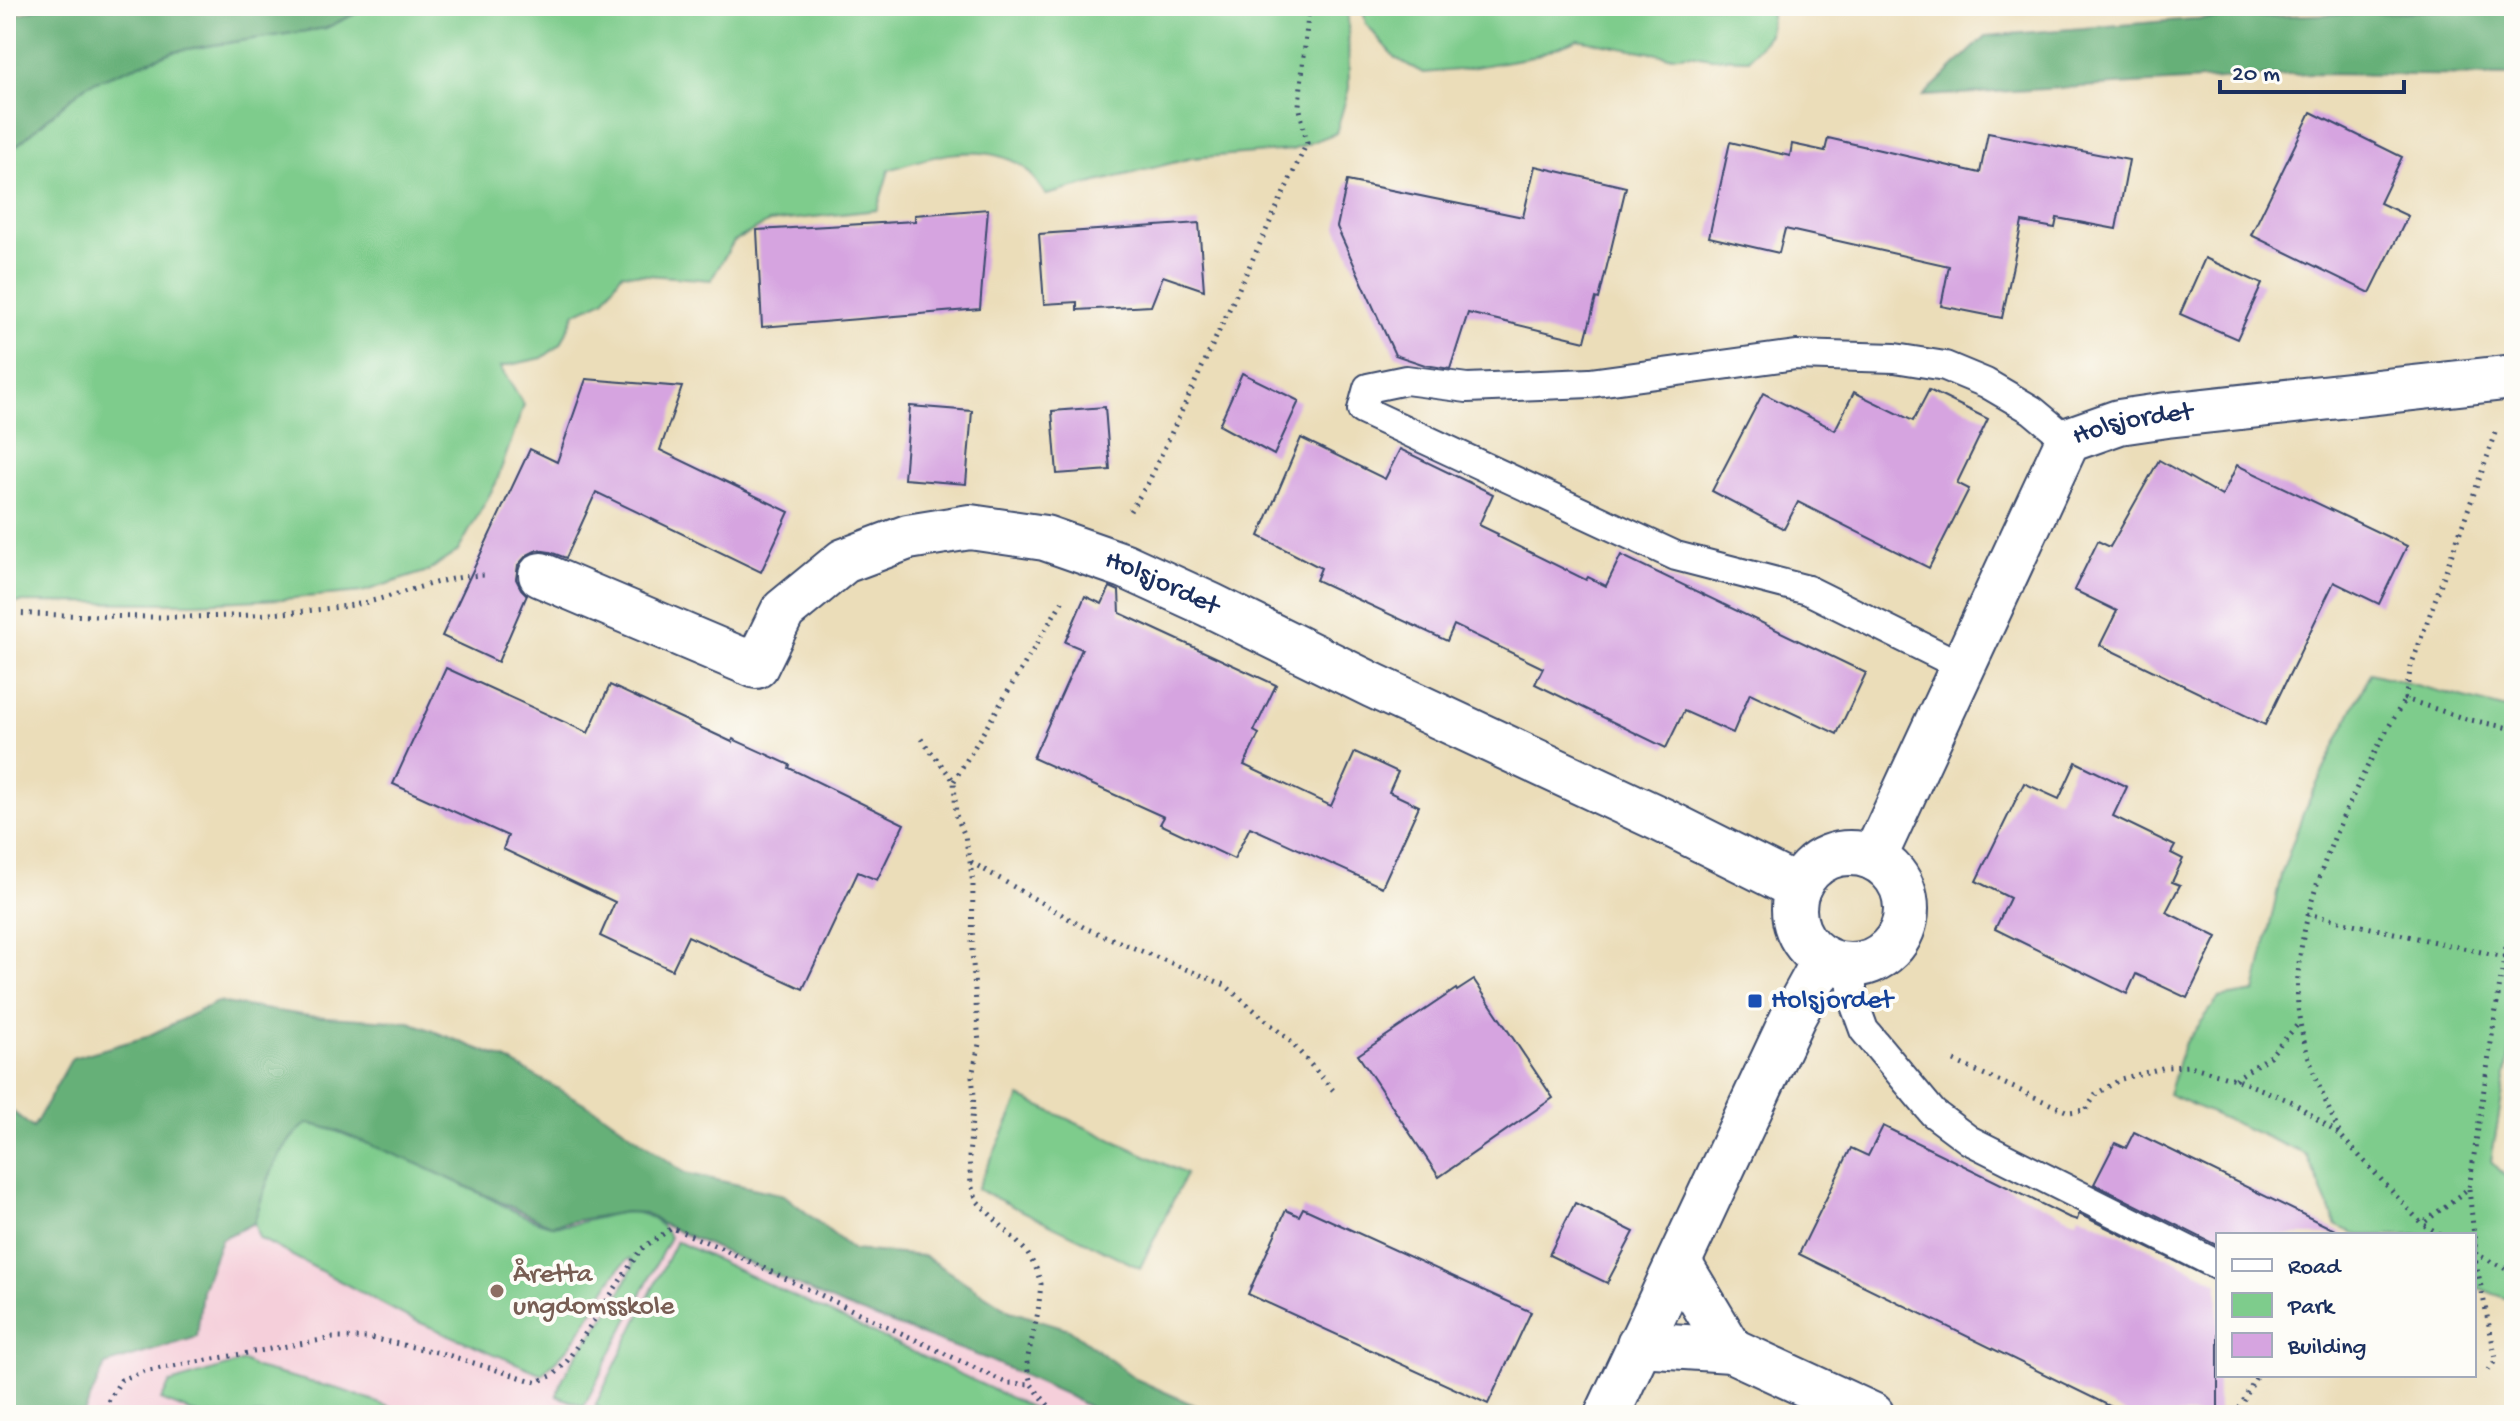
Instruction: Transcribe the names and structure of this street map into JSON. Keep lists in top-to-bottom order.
{
  "streets": {
    "street": ["Holsjordet"]
  },
  "places": {
    "transit": ["Holsjordet"],
    "other": ["Åretta ungdomsskole"]
  },
  "legend": ["Road", "Park", "Building"],
  "scale_bar": "20 m"
}
